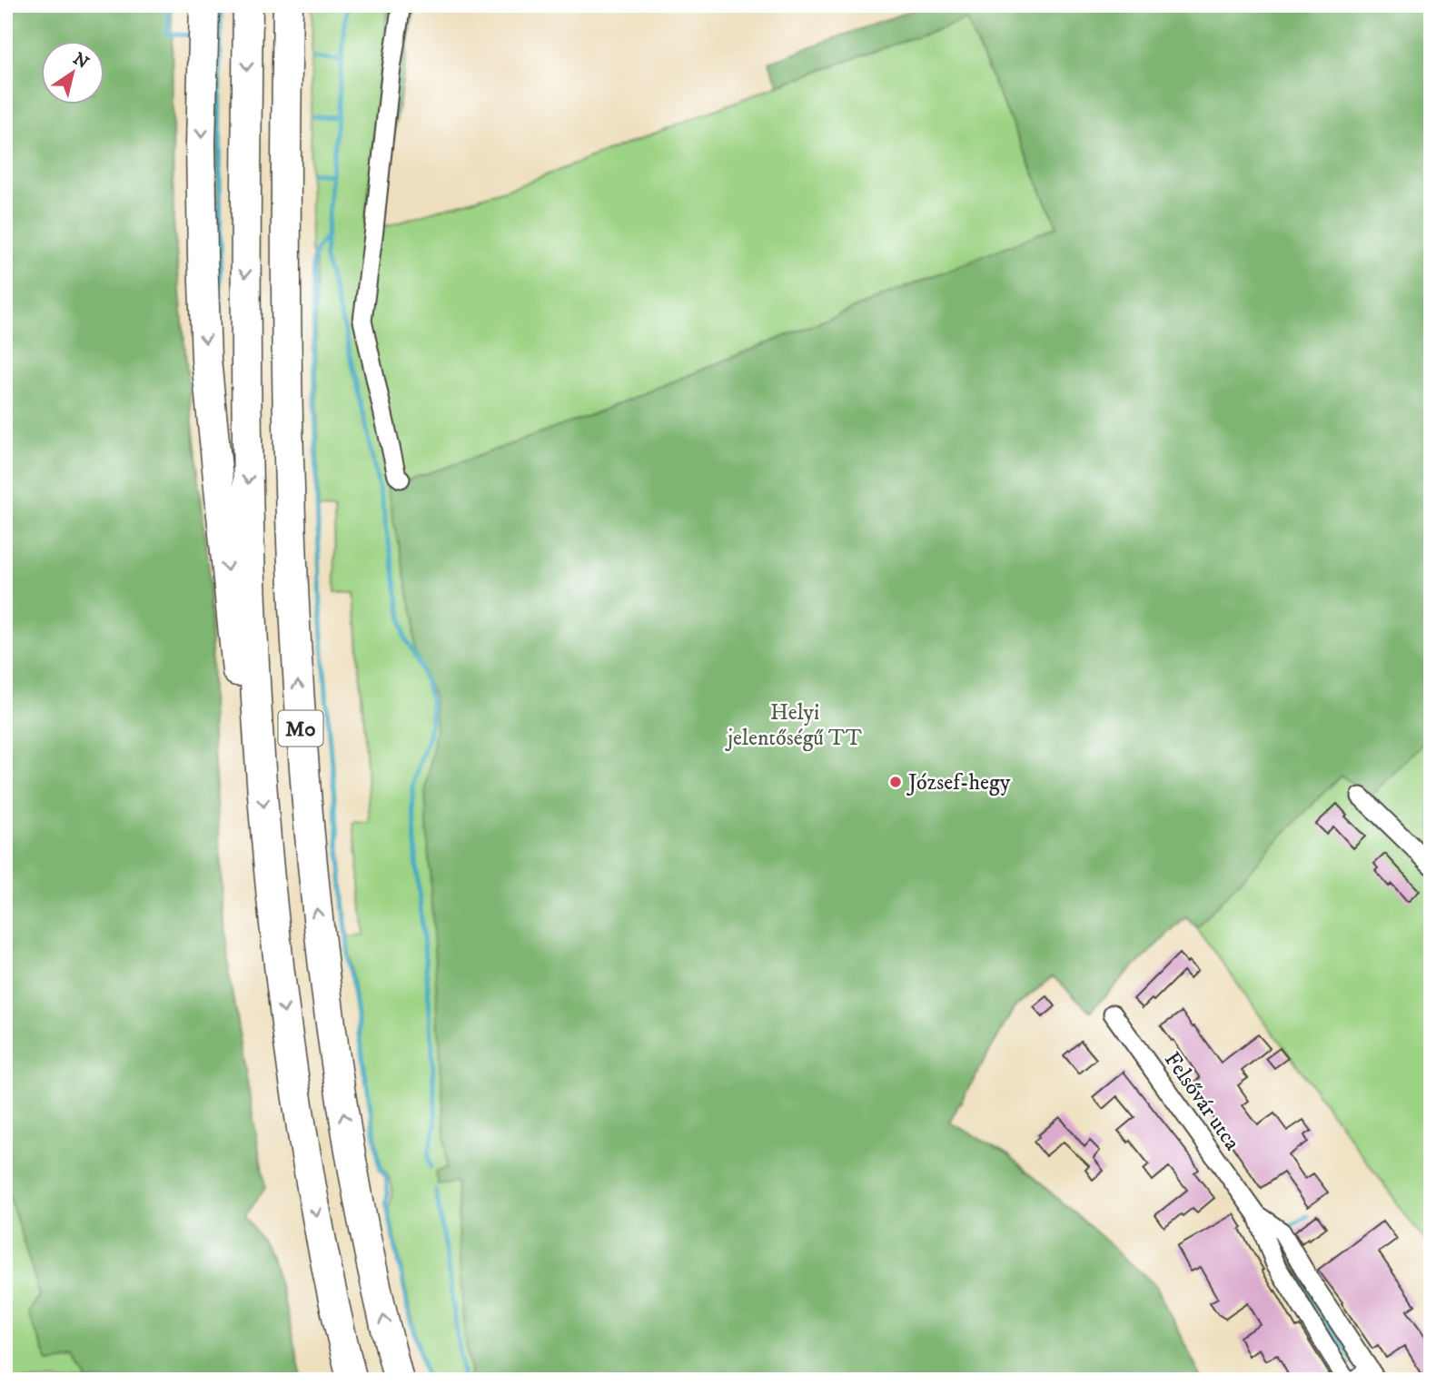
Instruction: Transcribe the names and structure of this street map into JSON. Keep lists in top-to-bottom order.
{
  "streets": {
    "highway": ["M0"],
    "street": ["Felsővár utca"]
  },
  "parks": ["Helyi jelentőségű TT"],
  "places": ["József-hegy"],
  "north": "top right"
}
